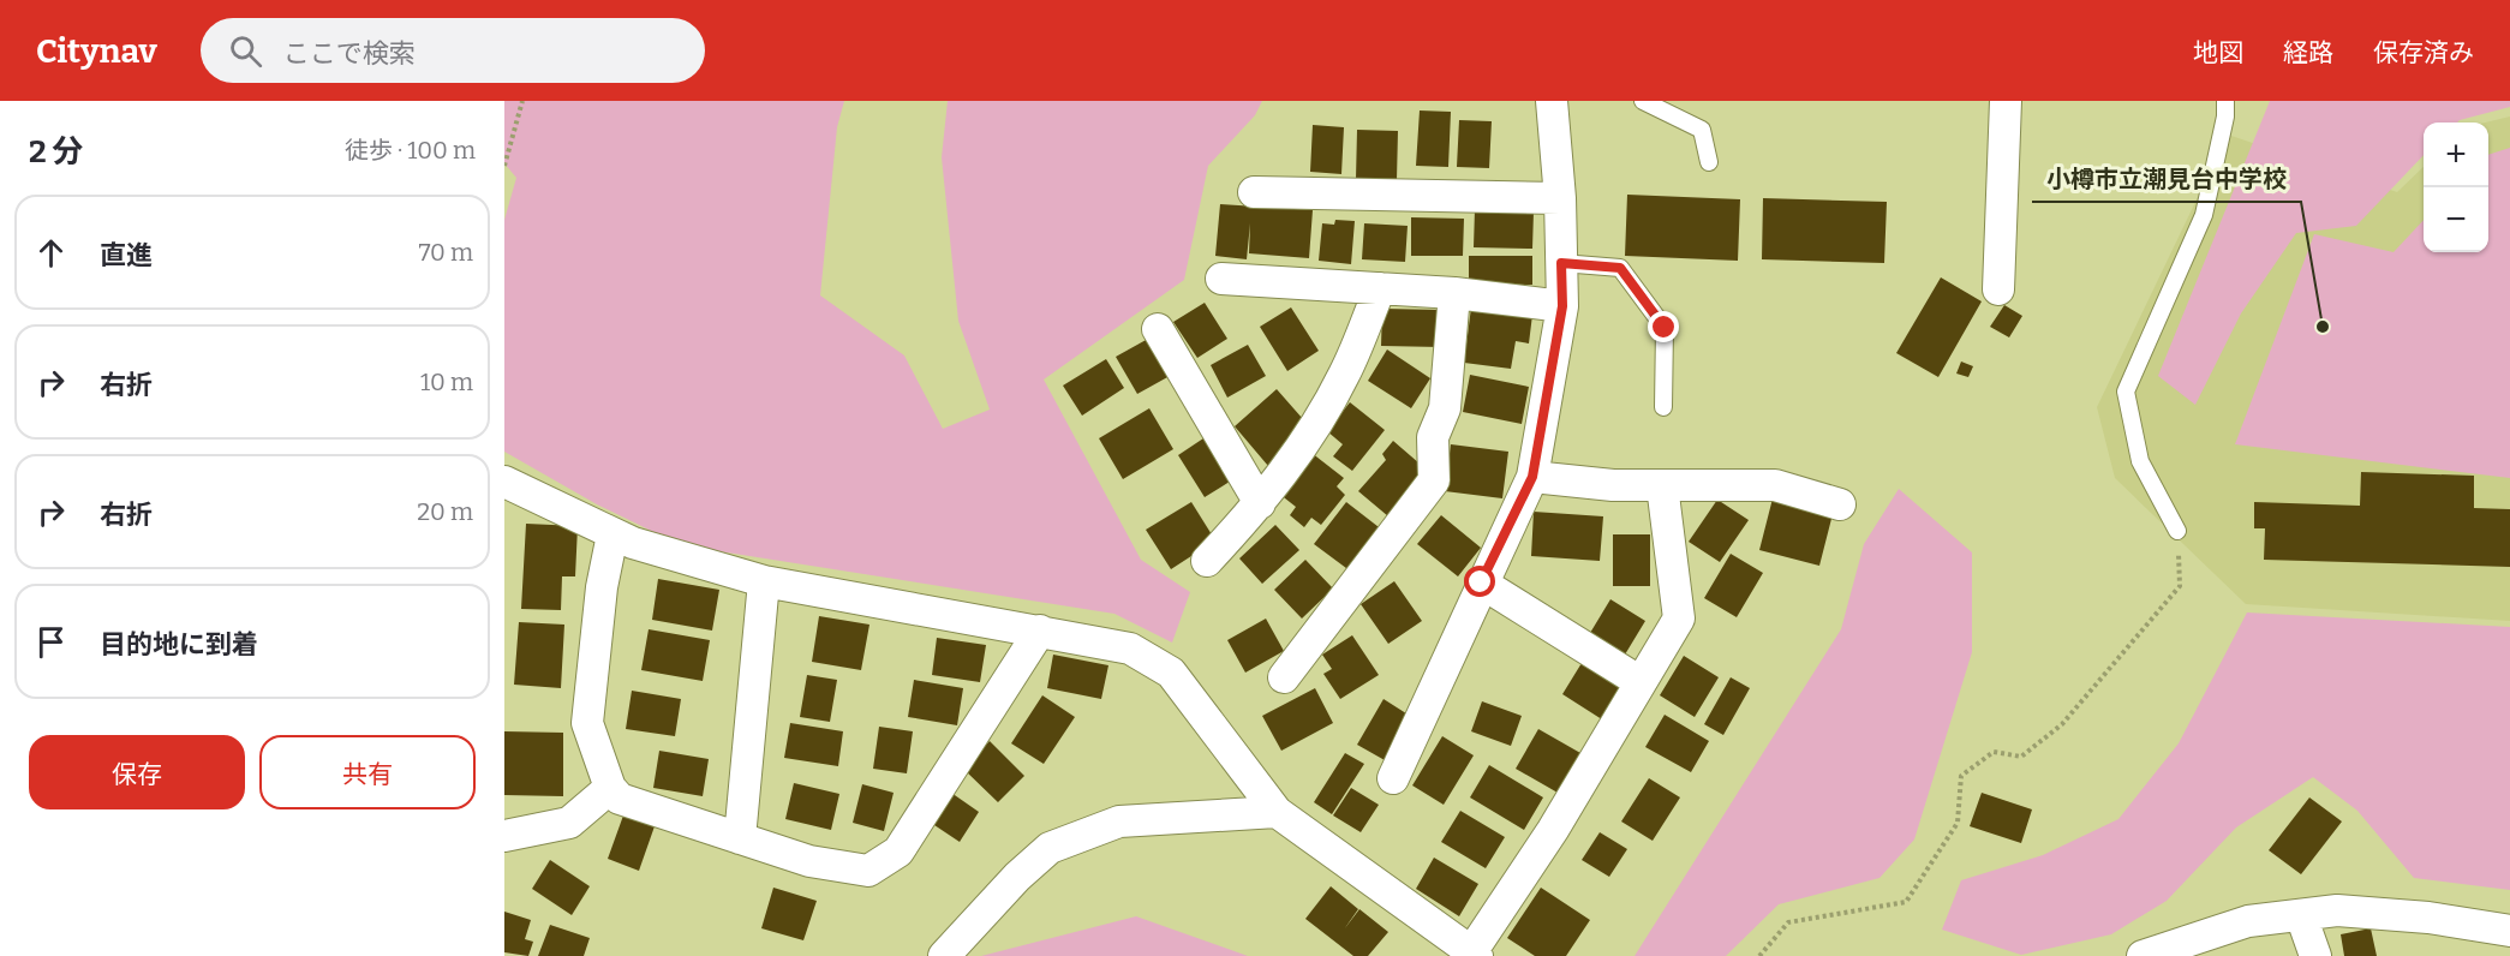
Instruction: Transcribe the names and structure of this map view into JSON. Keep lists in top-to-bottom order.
{
  "places": ["小樽市立潮見台中学校"],
  "page": {
    "header": "Citynav",
    "search": "ここで検索",
    "nav": ["地図", "経路", "保存済み"],
    "heading": ["2 分", "徒歩 · 100 m"],
    "map_buttons": ["+", "−"],
    "list": [
      ["直進", "70 m"],
      ["右折", "10 m"],
      ["右折", "20 m"],
      "目的地に到着"
    ],
    "buttons": ["保存", "共有"]
  }
}
